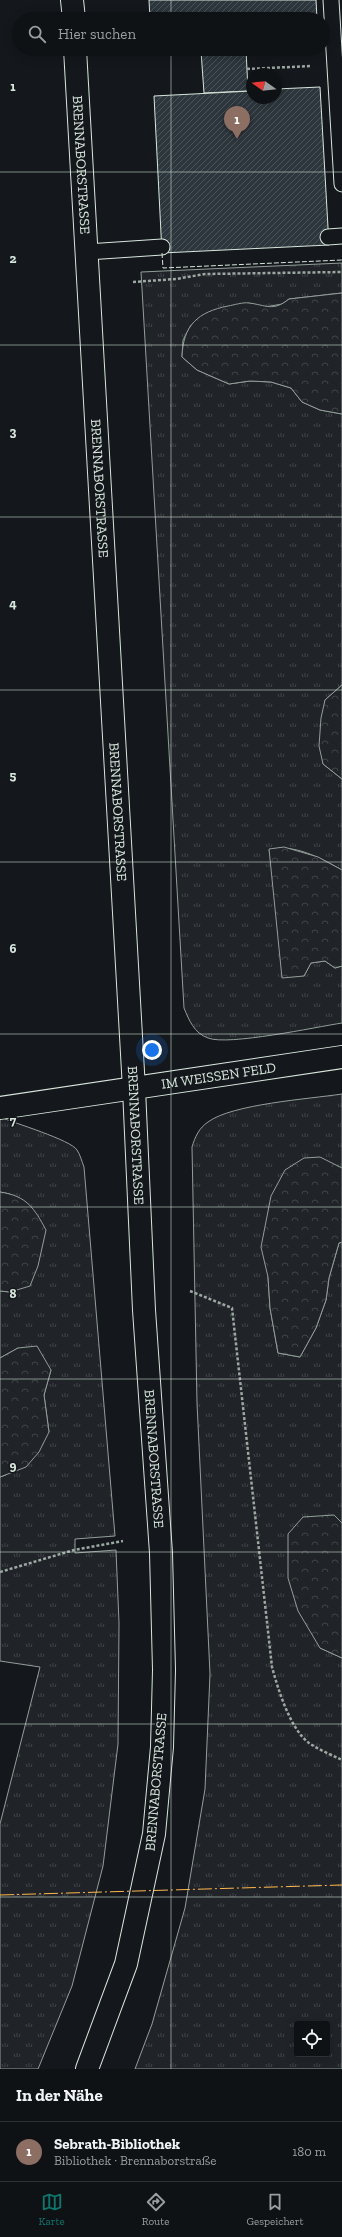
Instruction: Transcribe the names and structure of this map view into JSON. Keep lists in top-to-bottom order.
{
  "streets": {
    "main road": ["BRENNABORSTRASSE", "IM WEISSEN FELD"]
  },
  "crossings": [
    ["BRENNABORSTRASSE", "IM WEISSEN FELD"]
  ],
  "north": "left",
  "page": {
    "search": "Hier suchen",
    "pins": "1",
    "heading": "In der Nähe",
    "list": [
      {
        "mark": "1",
        "name": "Sebrath-Bibliothek",
        "note": "Bibliothek · Brennaborstraße",
        "value": "180 m"
      }
    ],
    "nav": ["Karte", "Route", "Gespeichert"]
  },
  "grid": {
    "rows": [
      "1",
      "2",
      "3",
      "4",
      "5",
      "6",
      "7",
      "8",
      "9"
    ]
  }
}
